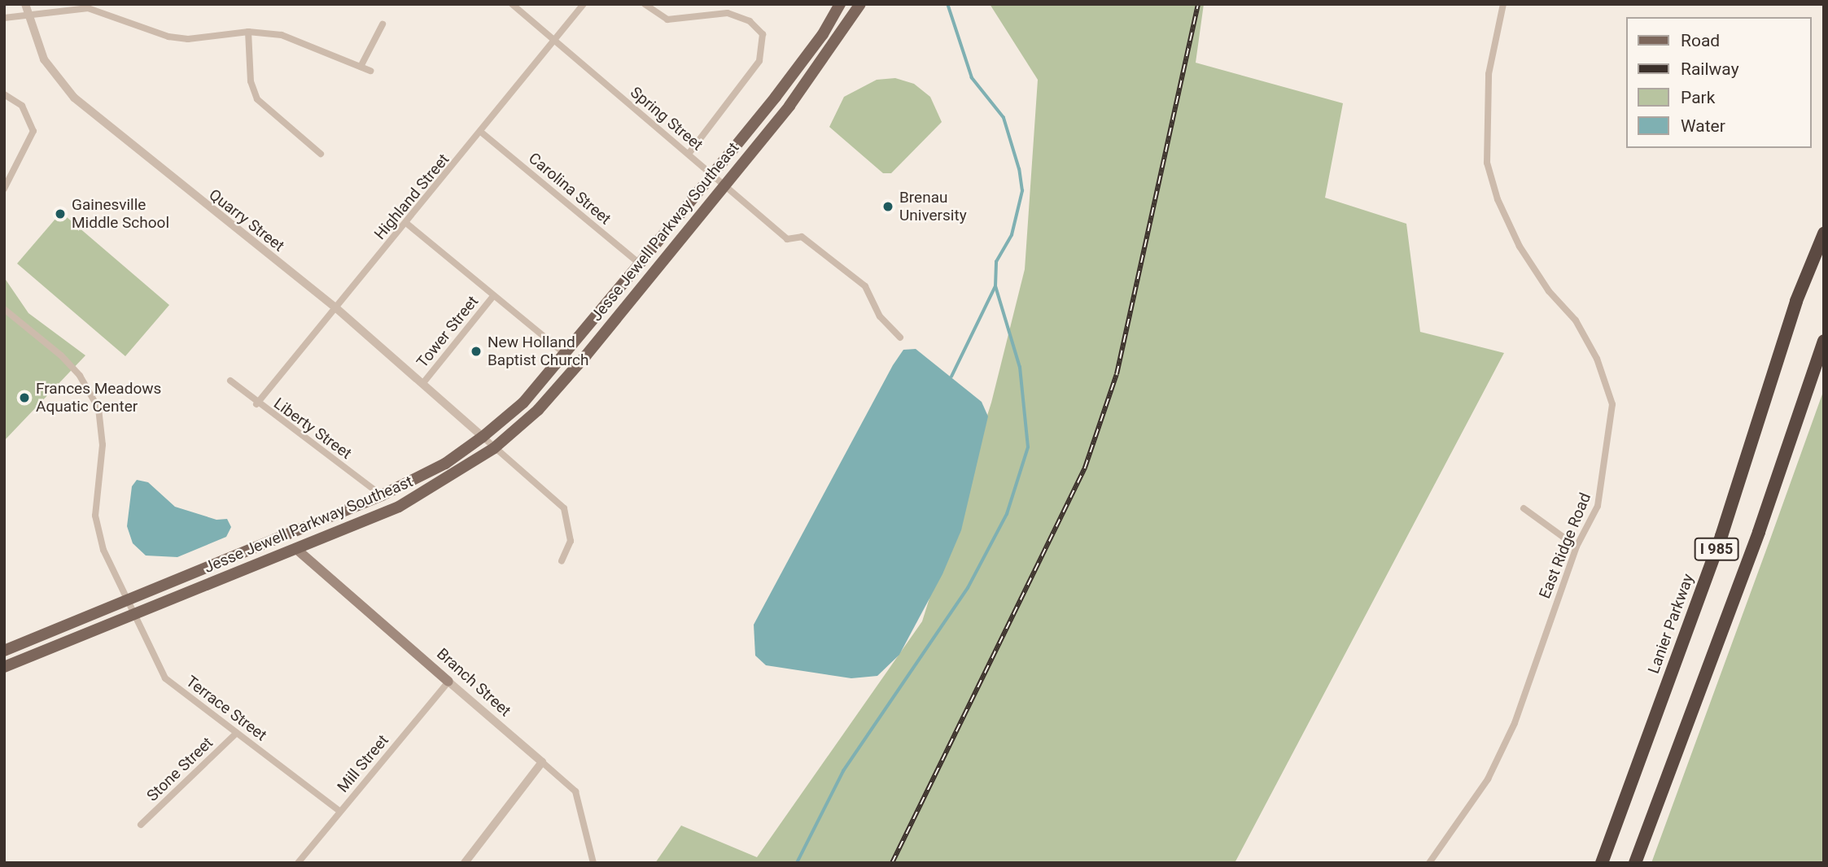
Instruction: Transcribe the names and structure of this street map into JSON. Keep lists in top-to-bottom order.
{
  "streets": {
    "highway": ["I 985", "Lanier Parkway"],
    "main road": ["Jesse Jewell Parkway Southeast", "Branch Street"],
    "street": [
      "Spring Street",
      "Carolina Street",
      "Highland Street",
      "Quarry Street",
      "Tower Street",
      "Liberty Street",
      "East Ridge Road",
      "Terrace Street",
      "Mill Street",
      "Stone Street"
    ]
  },
  "crossings": [
    ["Spring Street", "Highland Street"],
    ["Spring Street", "Jesse Jewell Parkway Southeast"],
    ["Carolina Street", "Highland Street"],
    ["Carolina Street", "Jesse Jewell Parkway Southeast"],
    ["Highland Street", "Quarry Street"],
    ["Highland Street", "Tower Street"],
    ["Highland Street", "Liberty Street"],
    ["Quarry Street", "Jesse Jewell Parkway Southeast"],
    ["Quarry Street", "Tower Street"],
    ["Jesse Jewell Parkway Southeast", "Tower Street"],
    ["Jesse Jewell Parkway Southeast", "Liberty Street"],
    ["Jesse Jewell Parkway Southeast", "Branch Street"],
    ["Jesse Jewell Parkway Southeast", "Terrace Street"],
    ["Branch Street", "Mill Street"],
    ["Terrace Street", "Mill Street"],
    ["Terrace Street", "Stone Street"]
  ],
  "places": [
    "Brenau University",
    "Gainesville Middle School",
    "New Holland Baptist Church",
    "Frances Meadows Aquatic Center"
  ],
  "legend": [
    "Road",
    "Railway",
    "Park",
    "Water"
  ]
}
